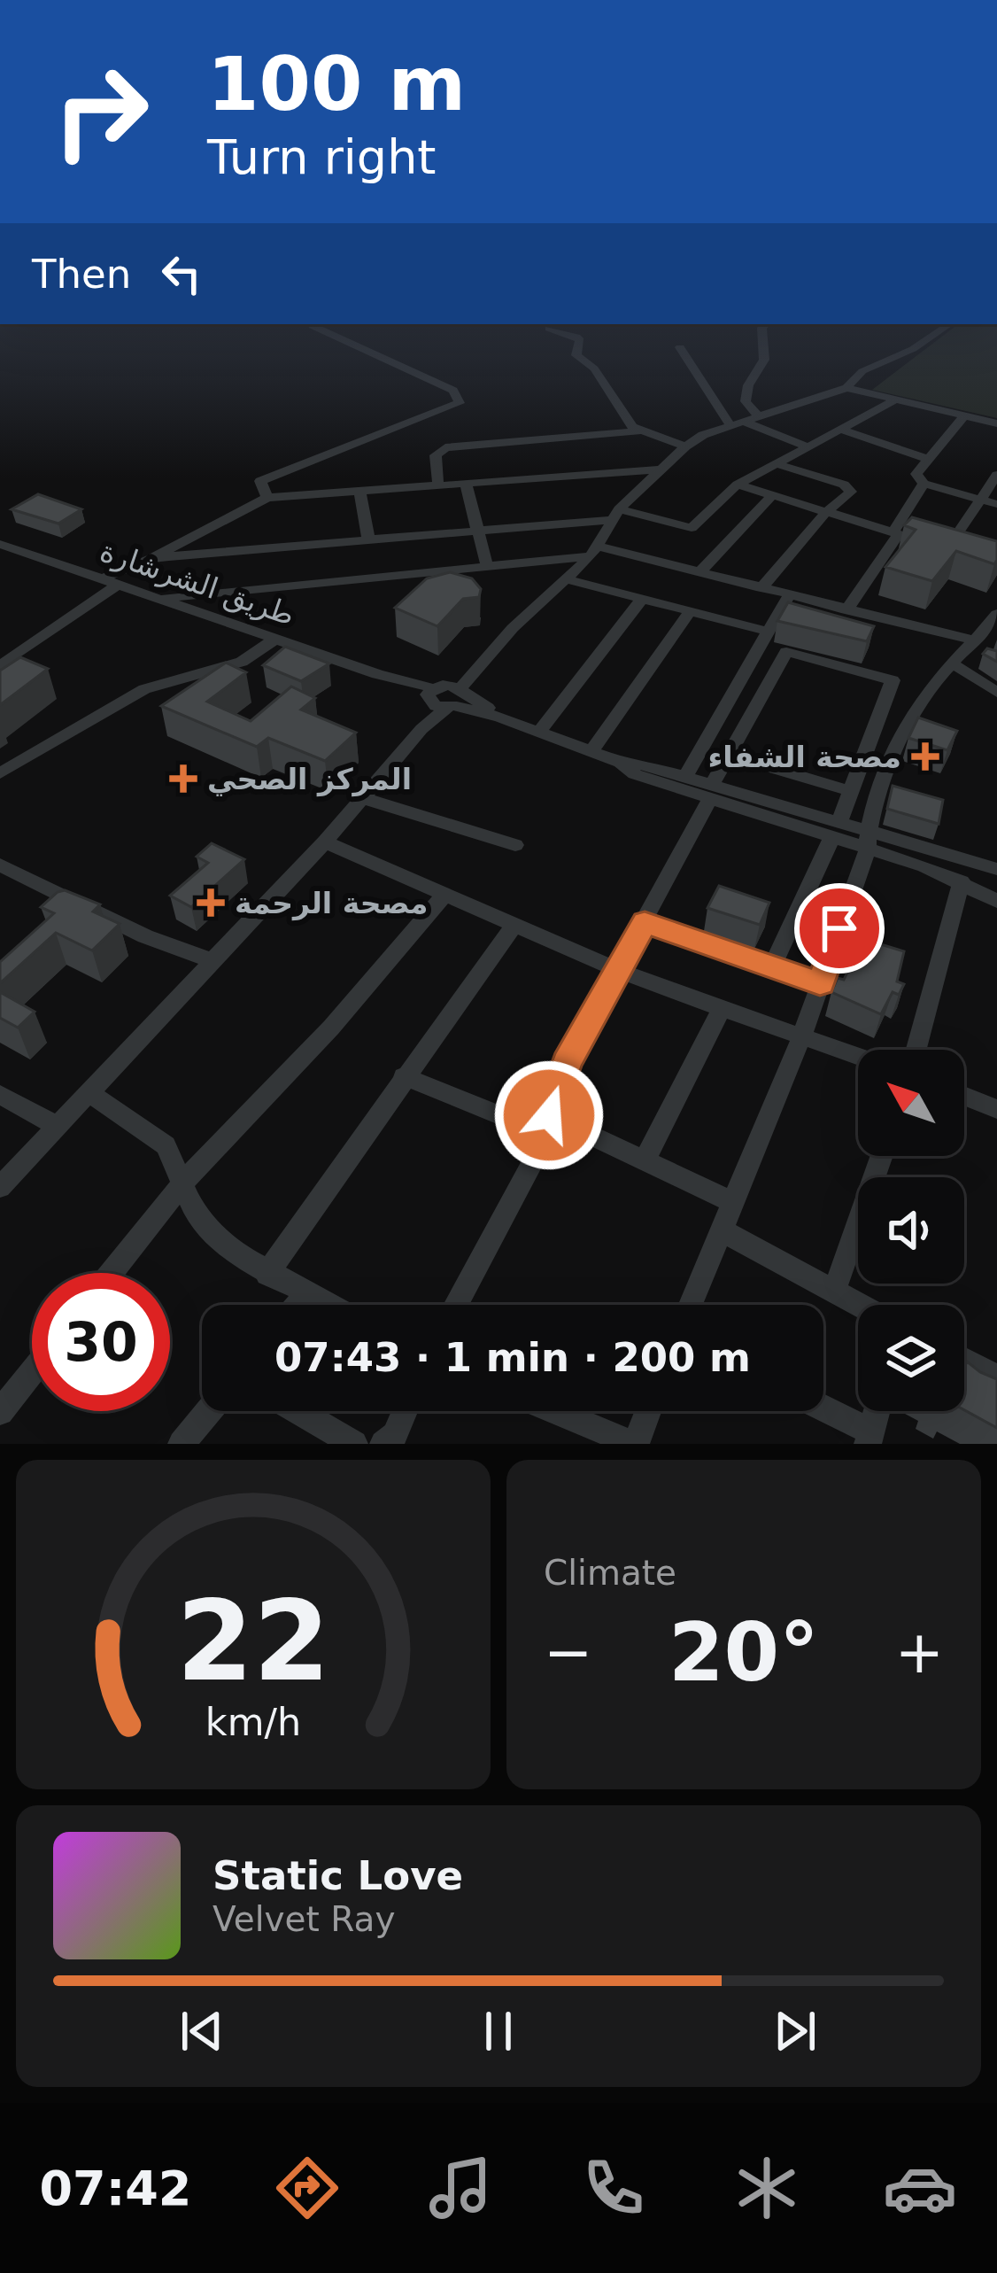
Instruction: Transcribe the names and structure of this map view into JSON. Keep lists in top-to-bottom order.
{
  "streets": {
    "street": ["طريق الشرشارة"]
  },
  "places": {
    "health": ["مصحة الشفاء", "المركز الصحي", "مصحة الرحمة"]
  },
  "north": "top left",
  "page": {
    "turn": ["100 m", "Turn right"],
    "then": "Then",
    "limit": "30",
    "trip": "07:43 · 1 min · 200 m",
    "tile": "Climate",
    "heat": ["−", "20°", "+"],
    "song": ["Static Love", "Velvet Ray"],
    "tabs": "07:42",
    "gauge": ["22", "km/h"]
  }
}
